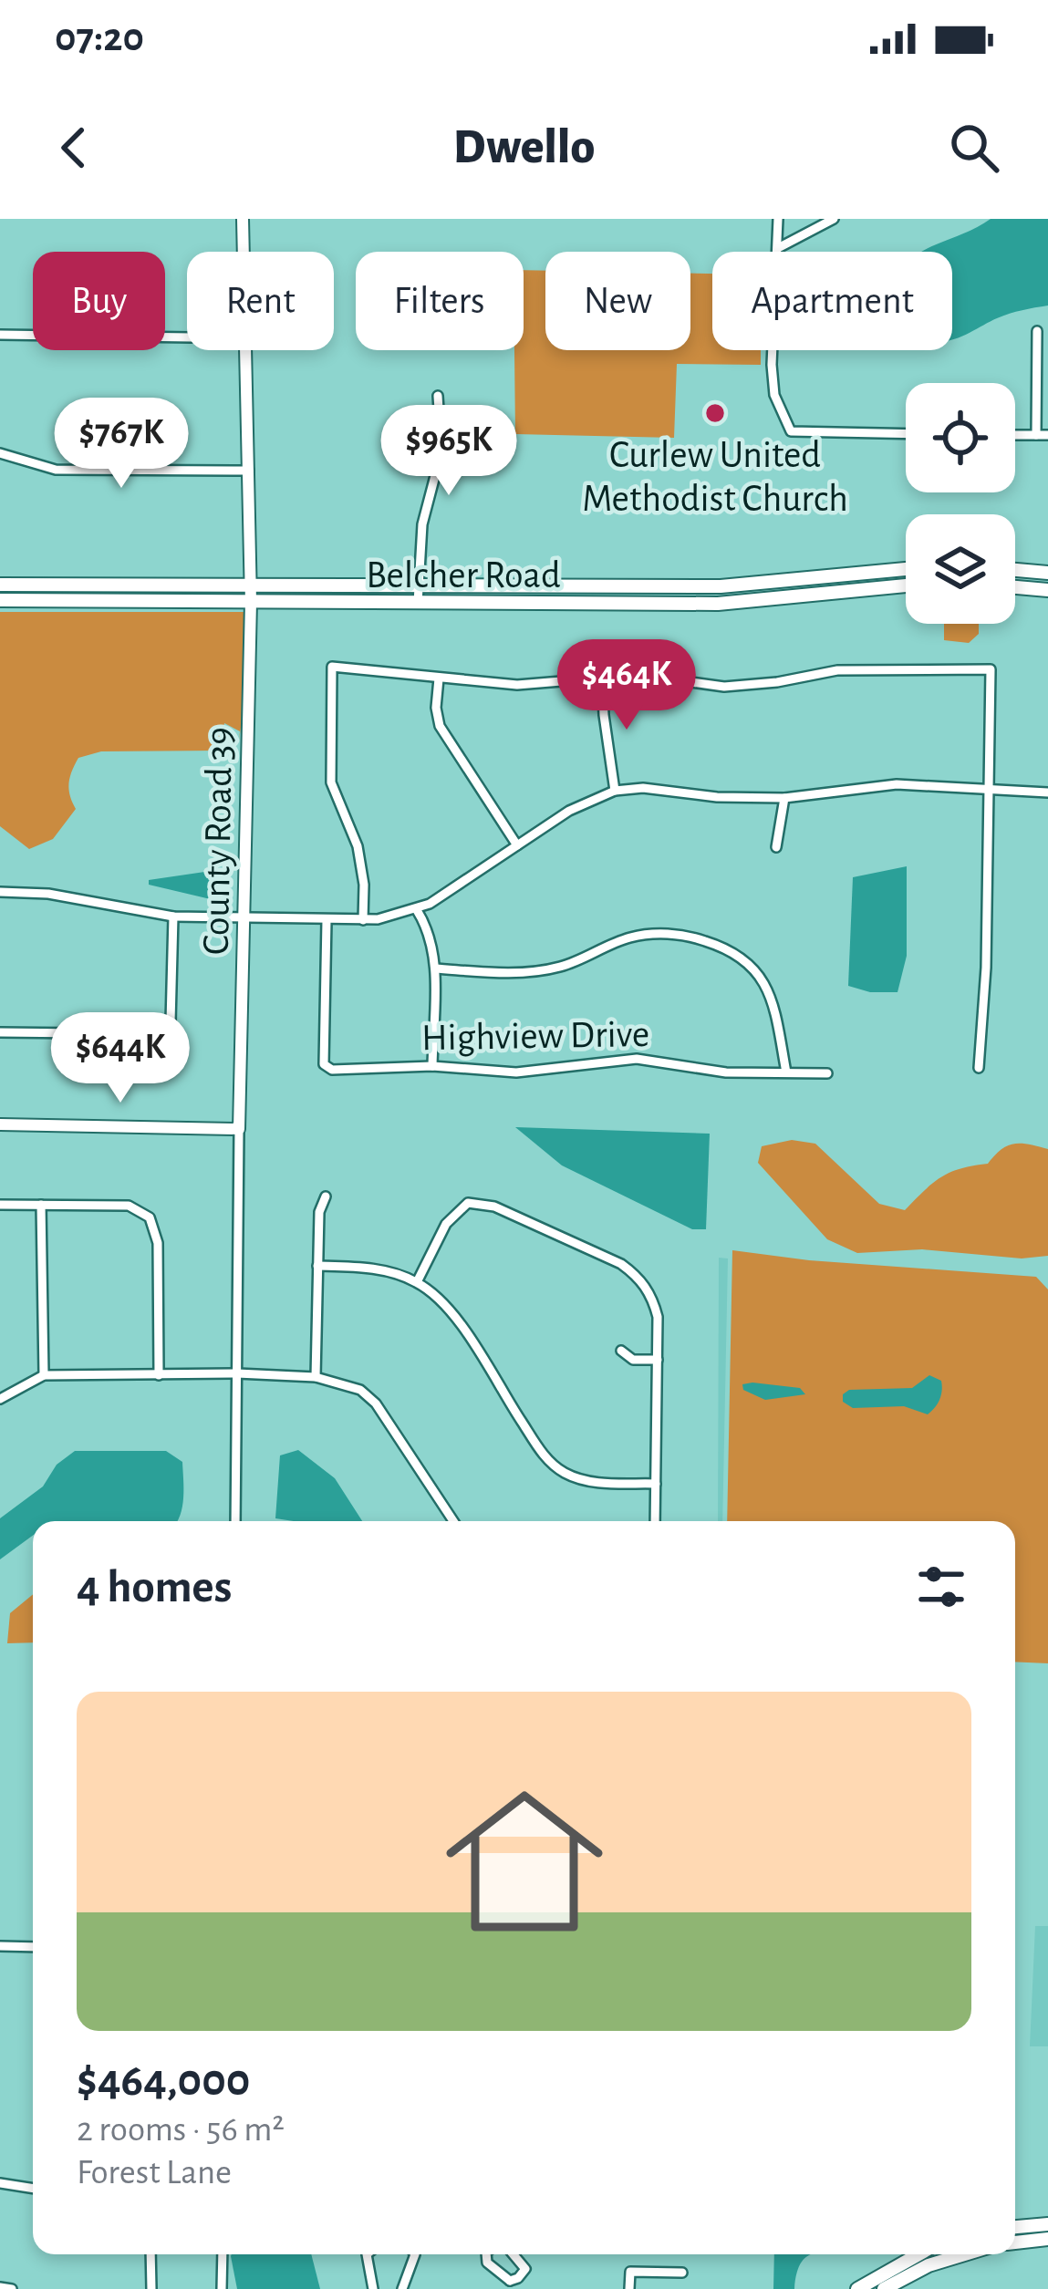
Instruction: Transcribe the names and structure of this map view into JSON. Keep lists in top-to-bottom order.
{
  "streets": {
    "main road": ["Belcher Road"],
    "street": ["County Road 39", "Highview Drive"]
  },
  "crossings": [
    ["Belcher Road", "County Road 39"]
  ],
  "places": ["Curlew United Methodist Church"],
  "page": {
    "status": "07:20",
    "header": "Dwello",
    "chip": [
      "Buy",
      "Rent",
      "Filters",
      "New",
      "Apartment"
    ],
    "price": [
      "$767K",
      "$965K",
      "$464K",
      "$644K"
    ],
    "heading": "4 homes",
    "list": [
      {
        "name": "$464,000",
        "note": "2 rooms · 56 m² · Forest Lane"
      }
    ]
  }
}
